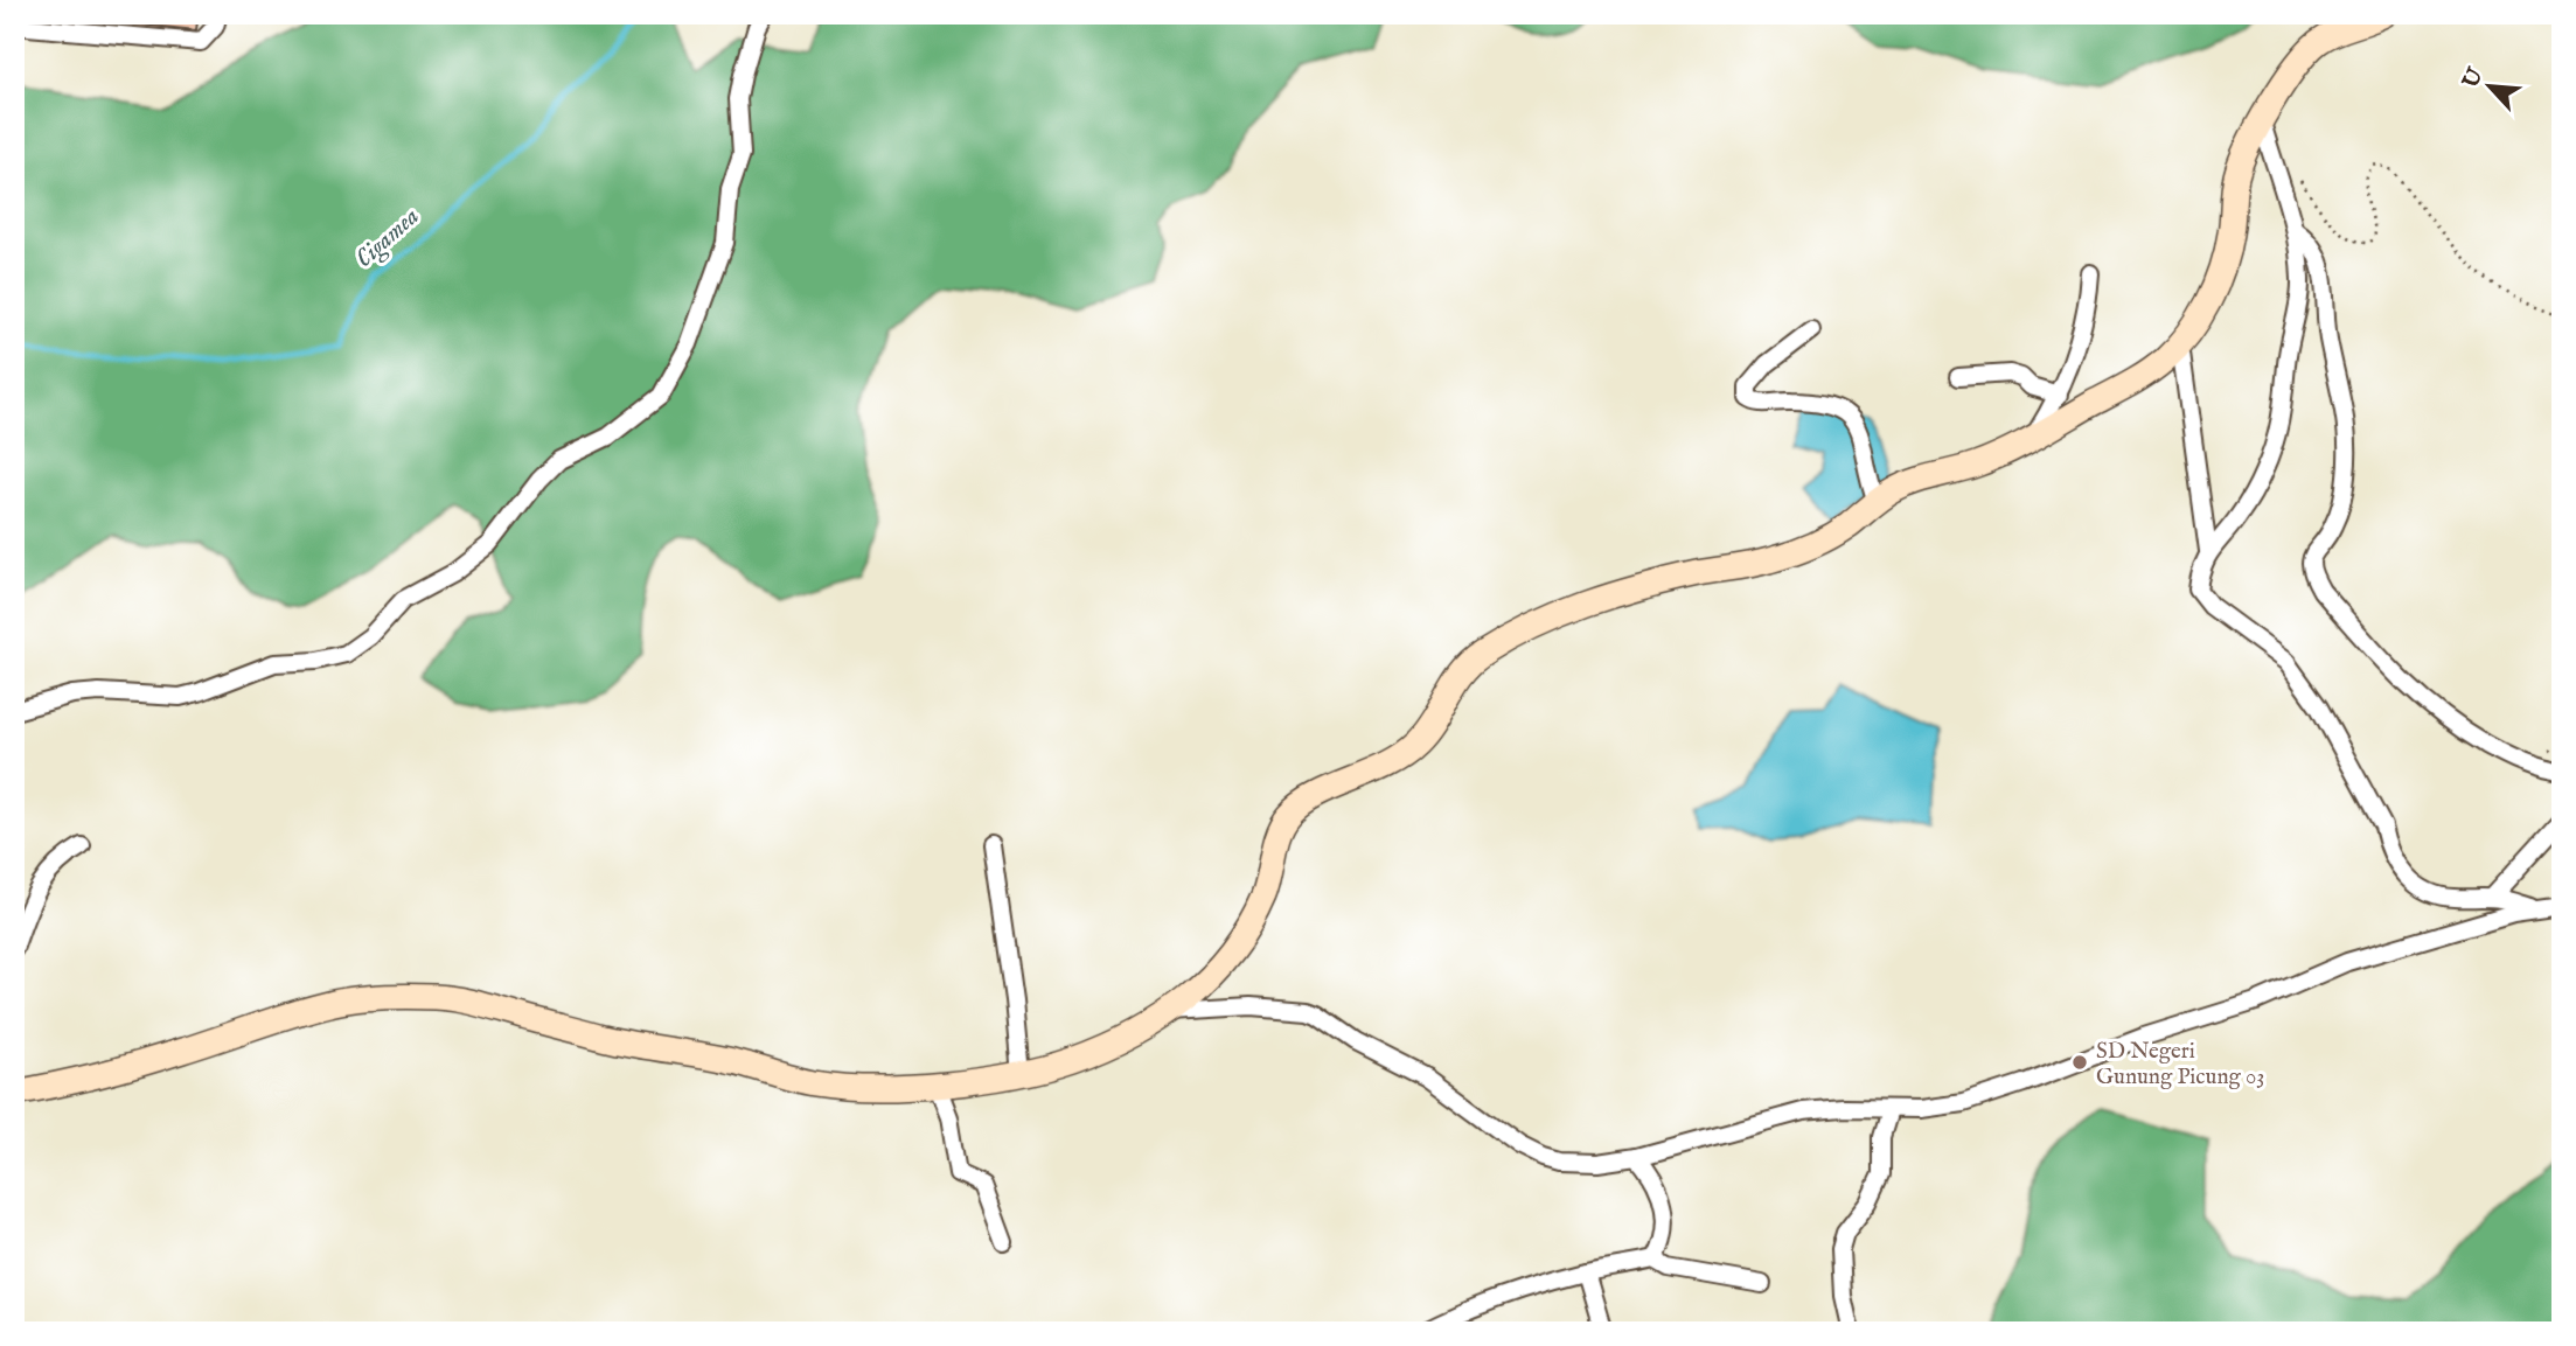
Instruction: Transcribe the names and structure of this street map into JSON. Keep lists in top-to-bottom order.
{
  "water": ["Cigamea"],
  "places": ["SD Negeri Gunung Picung 03"],
  "north": "top left"
}
